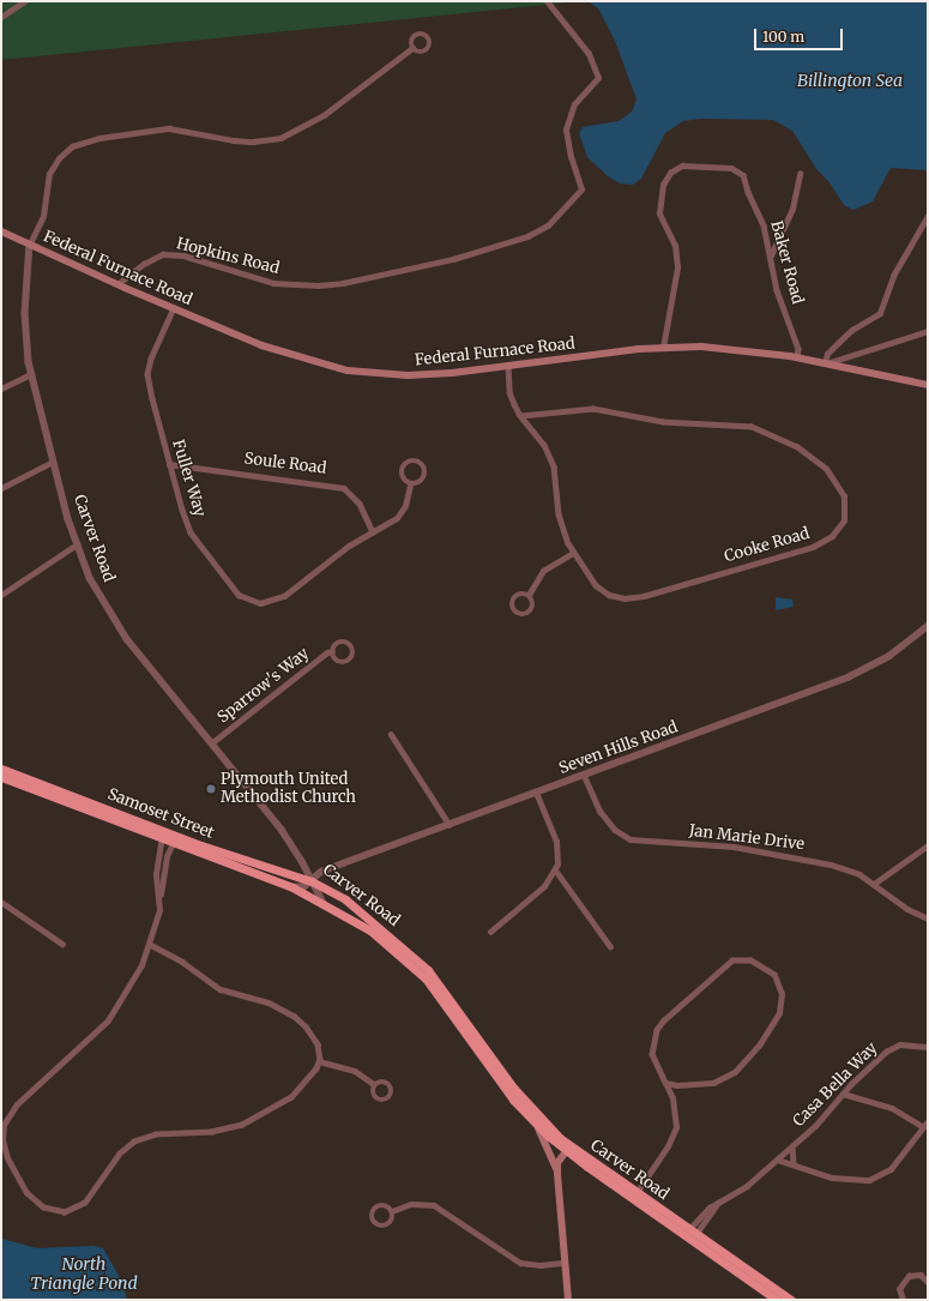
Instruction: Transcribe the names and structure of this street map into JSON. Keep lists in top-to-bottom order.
{
  "streets": {
    "highway": ["Carver Road", "Samoset Street"],
    "main road": ["Federal Furnace Road"],
    "street": [
      "Hopkins Road",
      "Baker Road",
      "Soule Road",
      "Fuller Way",
      "Cooke Road",
      "Sparrow's Way",
      "Seven Hills Road",
      "Jan Marie Drive",
      "Casa Bella Way"
    ]
  },
  "crossings": [
    ["Hopkins Road", "Federal Furnace Road"],
    ["Baker Road", "Federal Furnace Road"],
    ["Federal Furnace Road", "Fuller Way"],
    ["Federal Furnace Road", "Carver Road"],
    ["Federal Furnace Road", "Cooke Road"],
    ["Soule Road", "Fuller Way"],
    ["Carver Road", "Sparrow's Way"],
    ["Carver Road", "Seven Hills Road"],
    ["Carver Road", "Samoset Street"],
    ["Carver Road", "Casa Bella Way"],
    ["Seven Hills Road", "Samoset Street"],
    ["Seven Hills Road", "Jan Marie Drive"]
  ],
  "water": ["Billington Sea", "North Triangle Pond"],
  "places": ["Plymouth United Methodist Church"],
  "scale_bar": "100 m"
}
